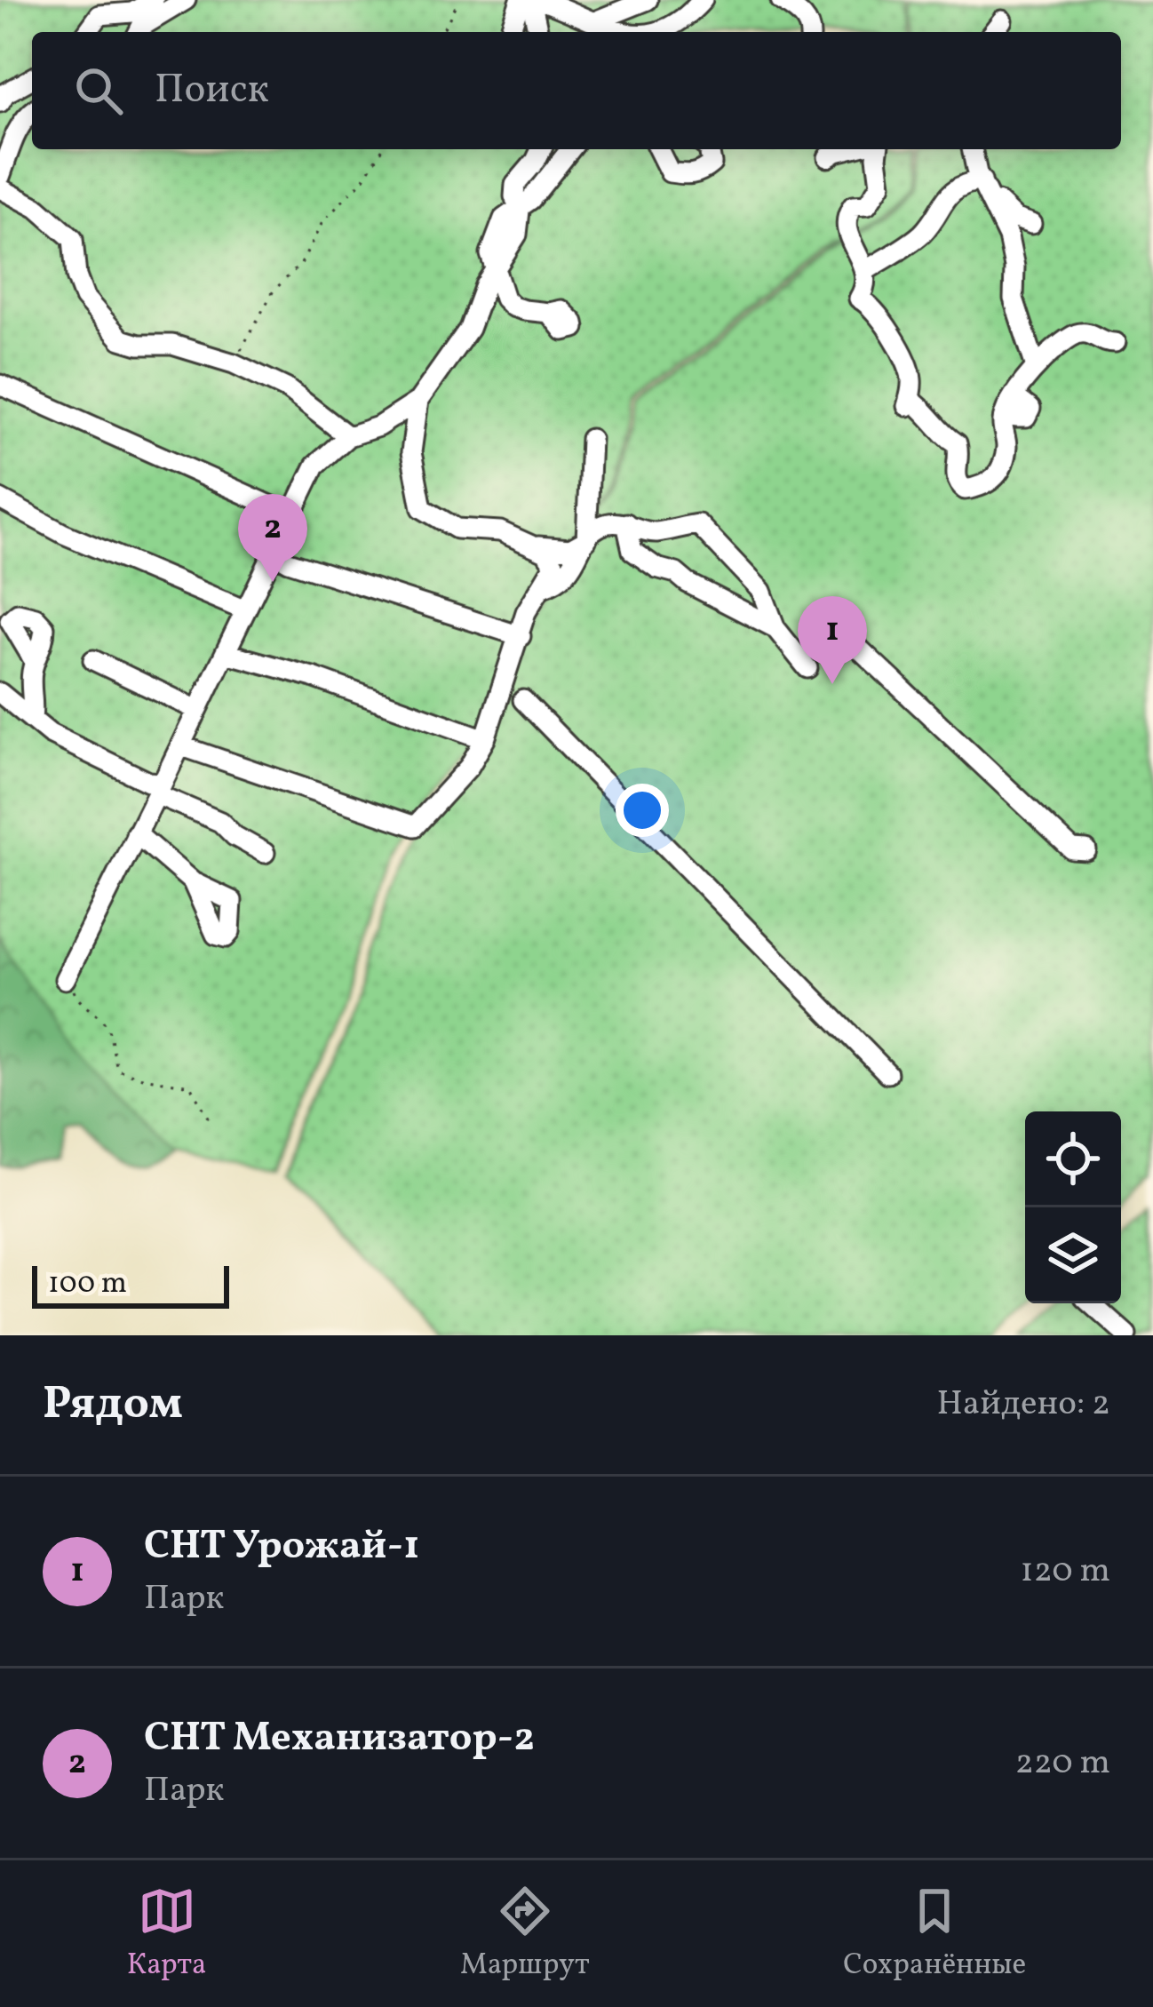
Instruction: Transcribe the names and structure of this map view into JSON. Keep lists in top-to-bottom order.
{
  "scale_bar": "100 m",
  "page": {
    "search": "Поиск",
    "pins": ["2", "1"],
    "scale": "100 m",
    "heading": ["Рядом", "Найдено: 2"],
    "list": [
      {
        "mark": "1",
        "name": "СНТ Урожай-1",
        "note": "Парк",
        "value": "120 m"
      },
      {
        "mark": "2",
        "name": "СНТ Механизатор-2",
        "note": "Парк",
        "value": "220 m"
      }
    ],
    "nav": ["Карта", "Маршрут", "Сохранённые"]
  }
}
